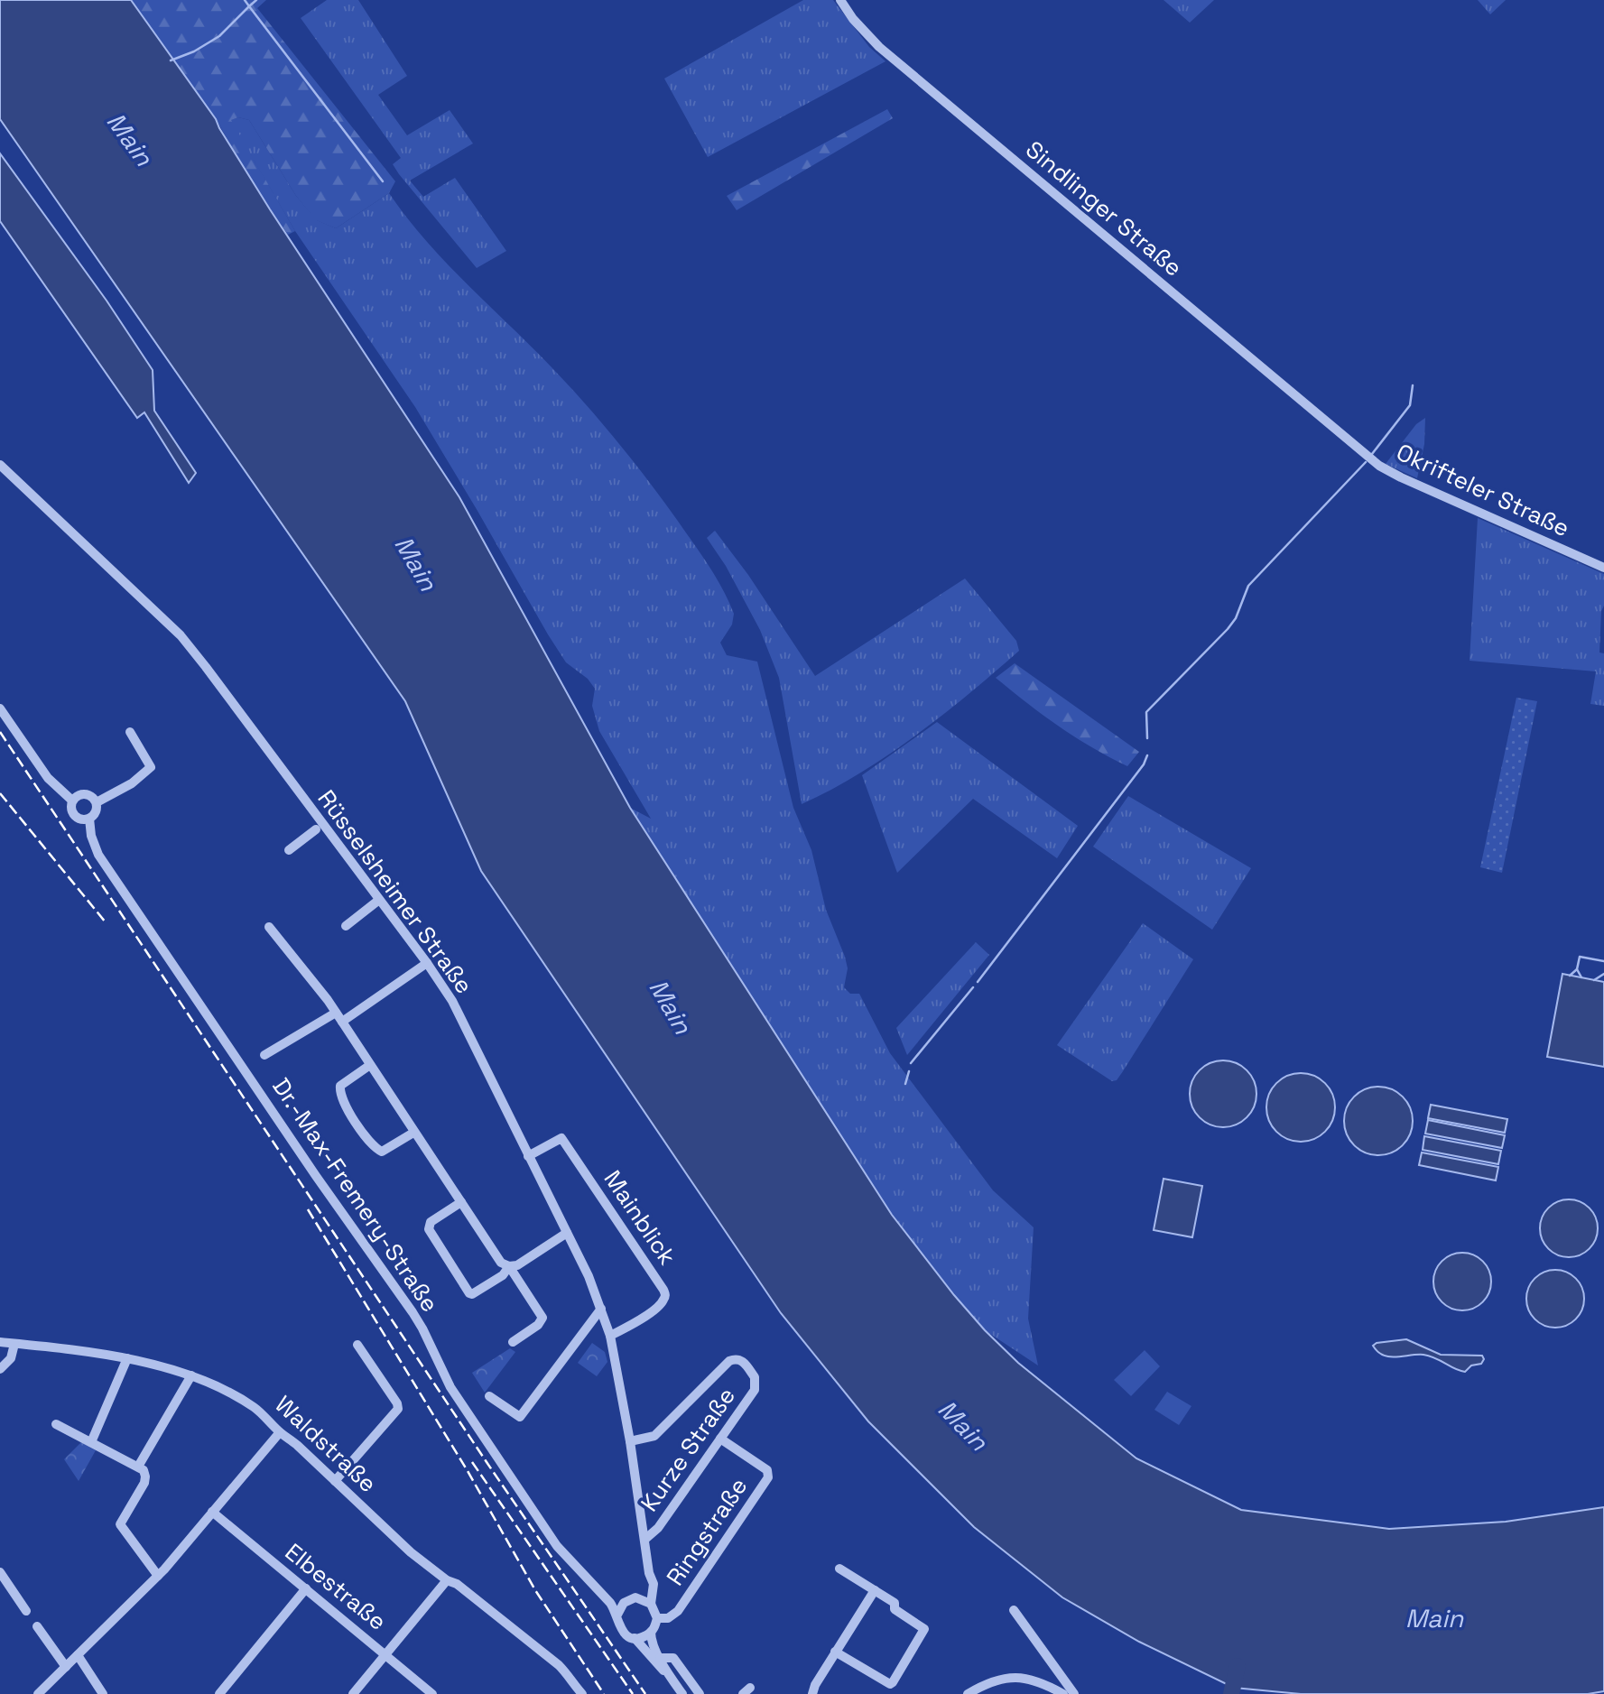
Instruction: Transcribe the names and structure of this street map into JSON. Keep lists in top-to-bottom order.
{
  "streets": {
    "street": [
      "Sindlinger Straße",
      "Okrifteler Straße",
      "Rüsselsheimer Straße",
      "Dr.-Max-Fremery-Straße",
      "Mainblick",
      "Waldstraße",
      "Kurze Straße",
      "Ringstraße",
      "Elbestraße"
    ]
  },
  "crossings": [
    ["Sindlinger Straße", "Okrifteler Straße"],
    ["Rüsselsheimer Straße", "Dr.-Max-Fremery-Straße"],
    ["Rüsselsheimer Straße", "Mainblick"],
    ["Rüsselsheimer Straße", "Kurze Straße"],
    ["Rüsselsheimer Straße", "Ringstraße"],
    ["Dr.-Max-Fremery-Straße", "Ringstraße"],
    ["Kurze Straße", "Ringstraße"]
  ],
  "water": ["Main"]
}
